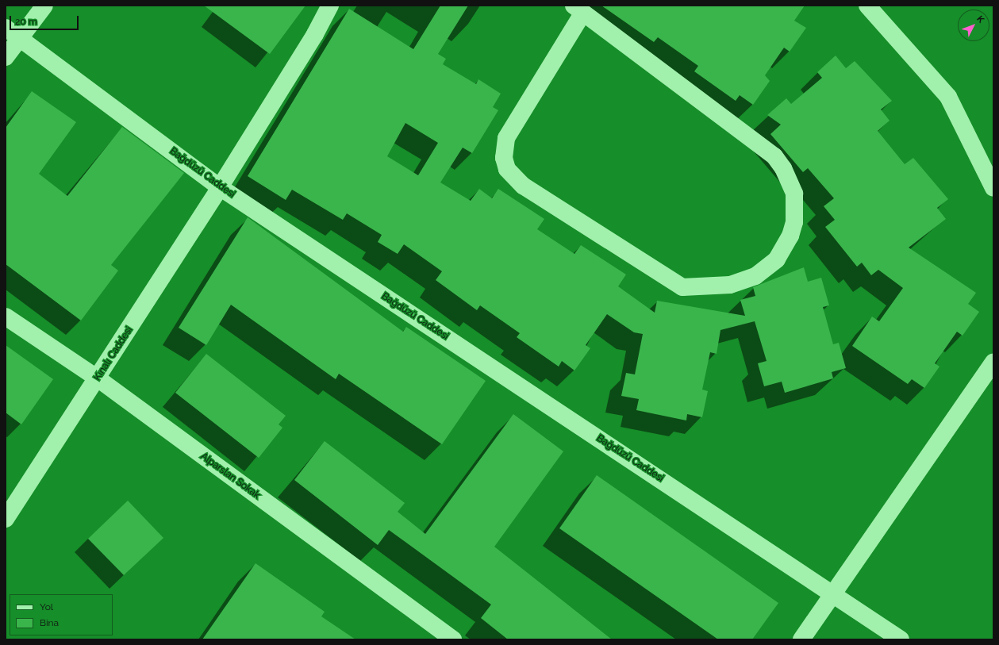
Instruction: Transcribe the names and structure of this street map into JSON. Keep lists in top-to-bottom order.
{
  "streets": {
    "street": ["Bağdüzü Caddesi", "Kınalı Caddesi", "Alparslan Sokak"]
  },
  "crossings": [
    ["Bağdüzü Caddesi", "Kınalı Caddesi"],
    ["Kınalı Caddesi", "Alparslan Sokak"]
  ],
  "legend": ["Yol", "Bina"],
  "scale_bar": "20 m",
  "north": "top right"
}
